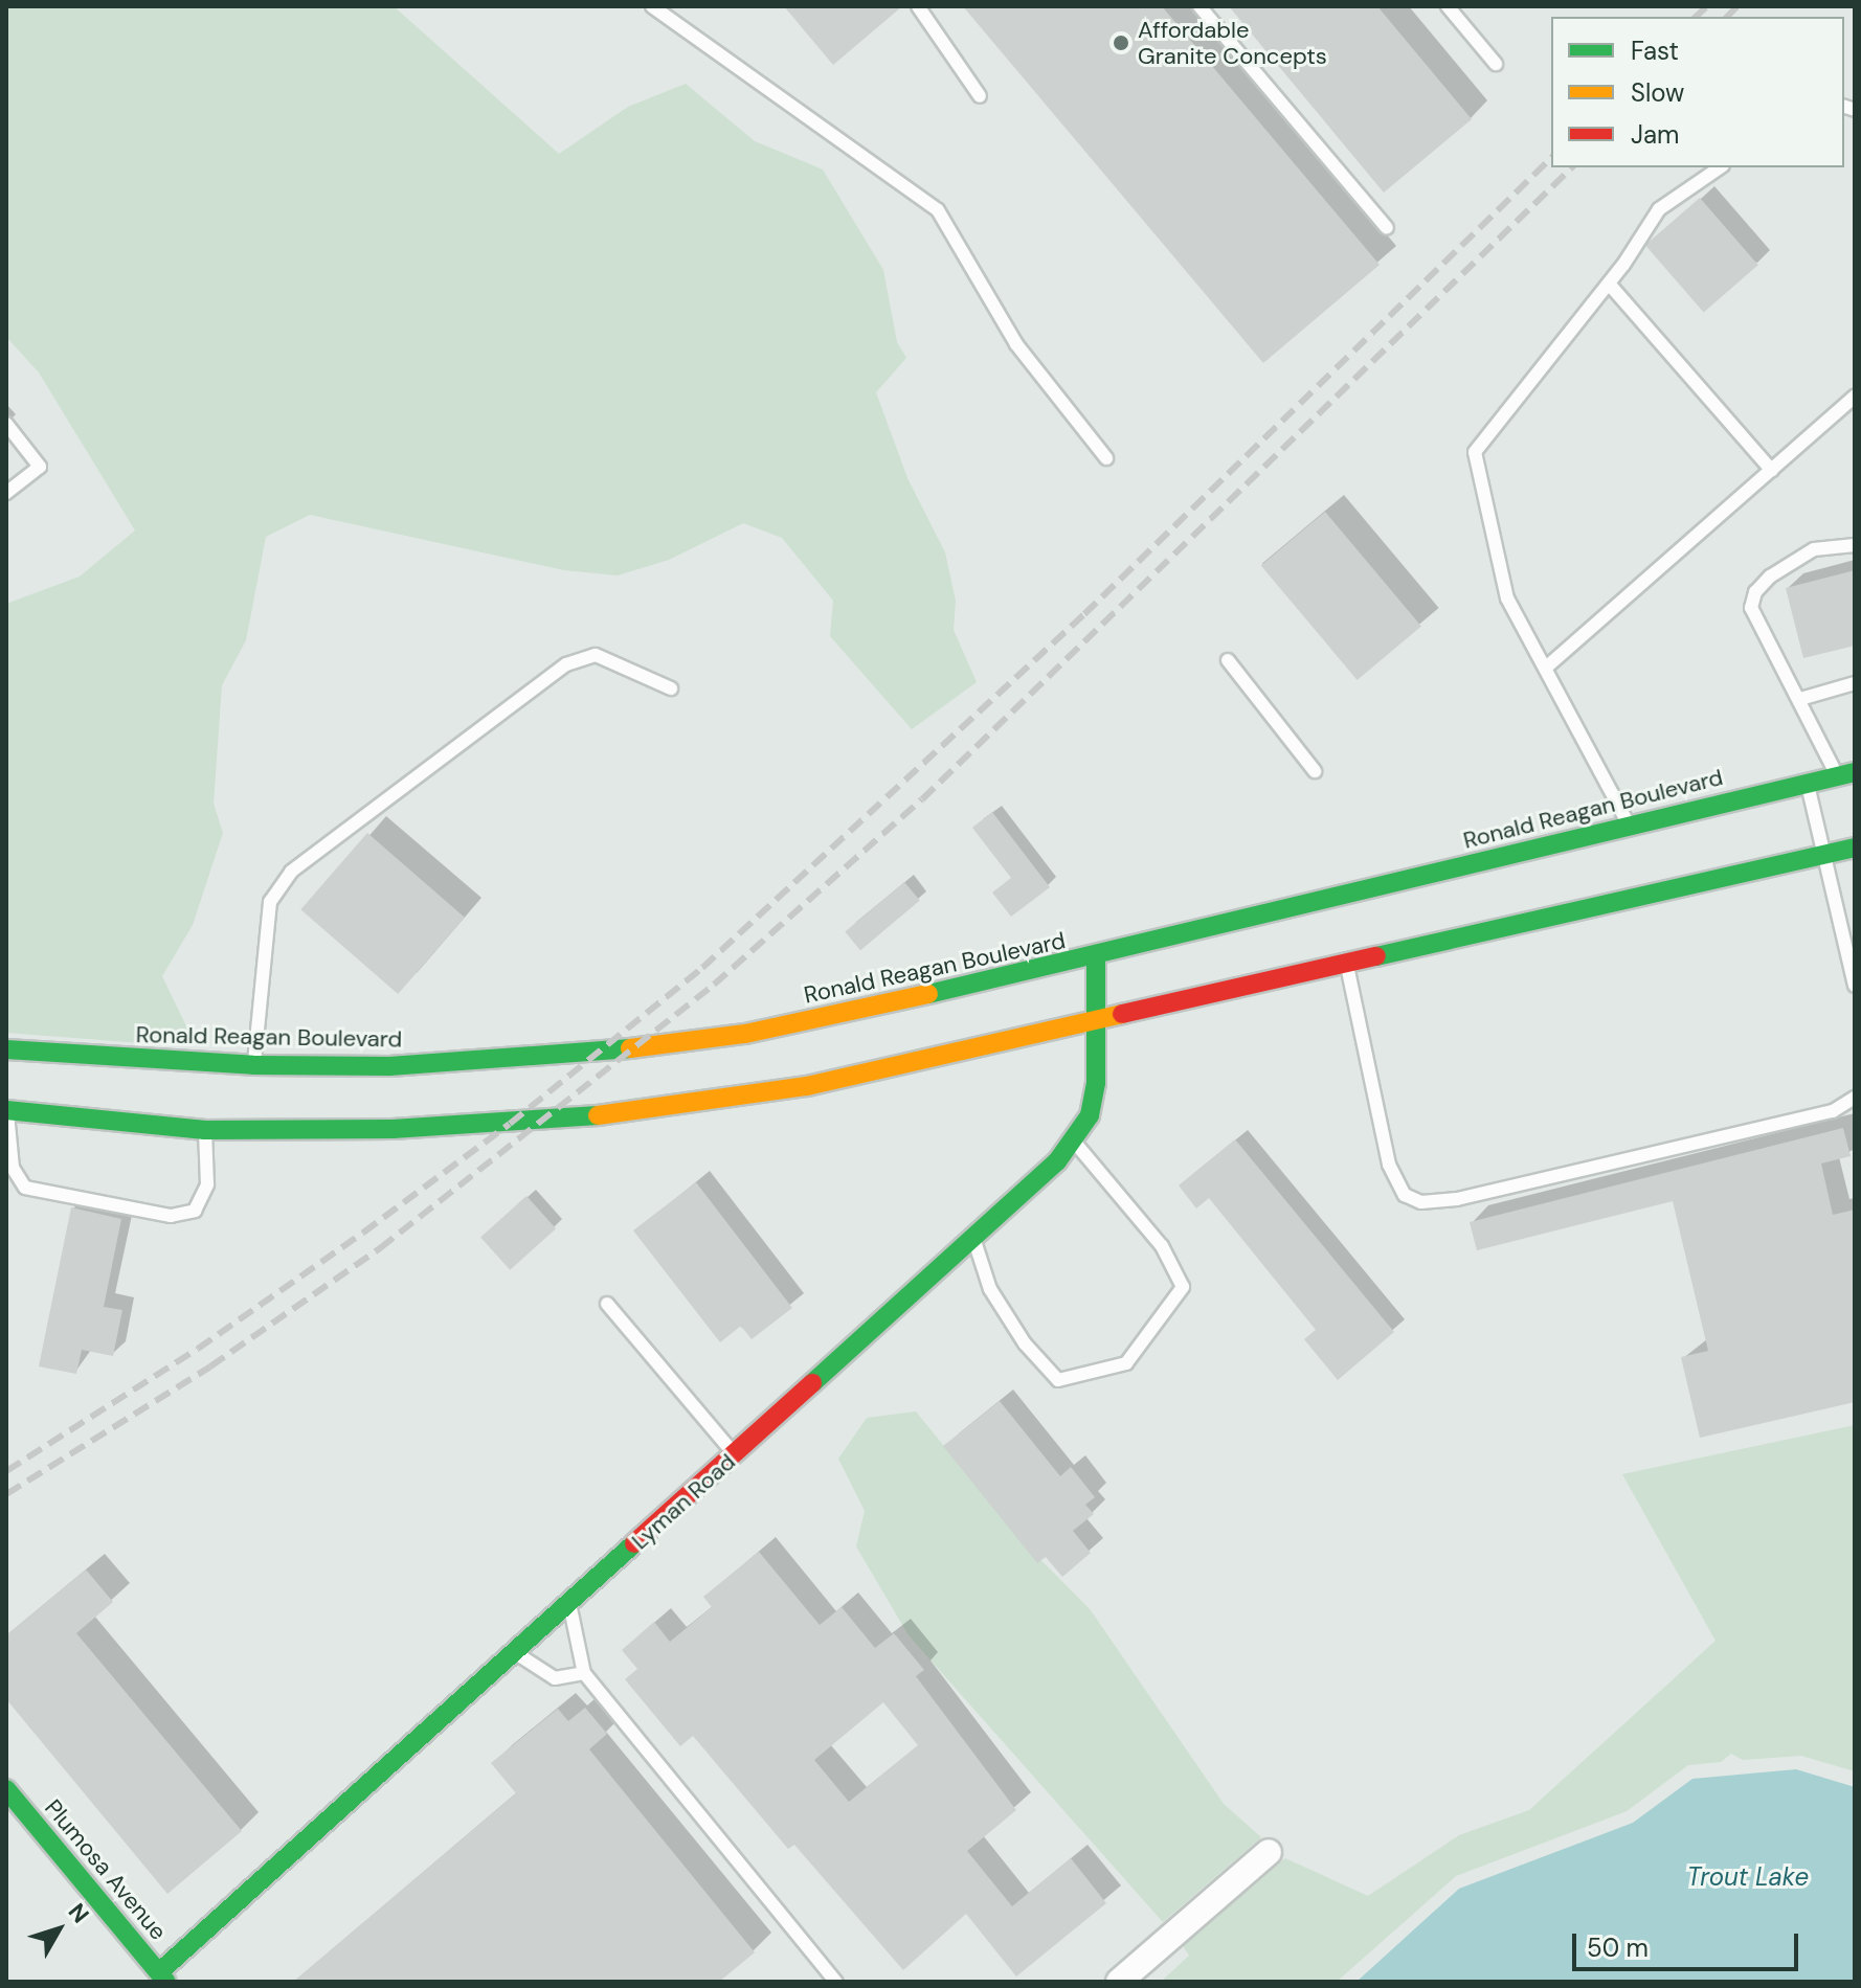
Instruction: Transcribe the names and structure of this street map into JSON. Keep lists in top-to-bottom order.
{
  "streets": {
    "main road": ["Ronald Reagan Boulevard", "Lyman Road", "Plumosa Avenue"]
  },
  "crossings": [
    ["Ronald Reagan Boulevard", "Lyman Road"],
    ["Lyman Road", "Plumosa Avenue"]
  ],
  "water": ["Trout Lake"],
  "places": ["Affordable Granite Concepts"],
  "legend": ["Fast", "Slow", "Jam"],
  "scale_bar": "50 m",
  "north": "top right"
}
